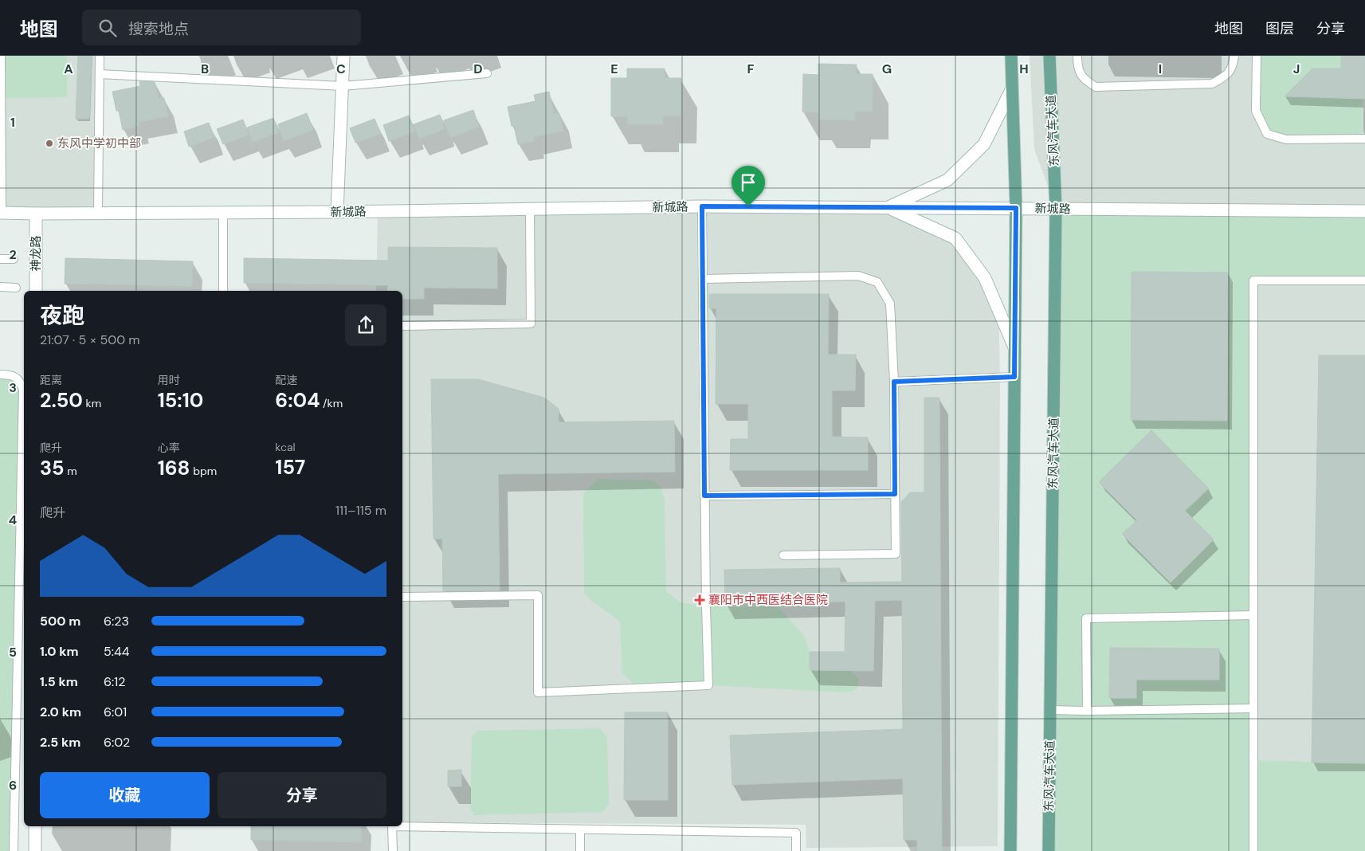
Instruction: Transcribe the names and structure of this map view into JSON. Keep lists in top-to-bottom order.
{
  "streets": {
    "main road": ["东风汽车大道"],
    "street": ["新城路", "神龙路"]
  },
  "crossings": [
    ["东风汽车大道", "新城路"],
    ["新城路", "神龙路"]
  ],
  "places": {
    "other": ["东风中学初中部"],
    "health": ["襄阳市中西医结合医院"]
  },
  "page": {
    "header": "地图",
    "search": "搜索地点",
    "nav": ["地图", "图层", "分享"],
    "heading": ["夜跑", "21:07 · 5 × 500 m"],
    "stats": [
      ["距离", "2.50 km"],
      ["用时", "15:10"],
      ["配速", "6:04 /km"],
      ["爬升", "35 m"],
      ["心率", "168 bpm"],
      ["kcal", "157"]
    ],
    "chart": ["爬升", "111–115 m"],
    "list": [
      {
        "name": "500 m",
        "note": "6:23"
      },
      {
        "name": "1.0 km",
        "note": "5:44"
      },
      {
        "name": "1.5 km",
        "note": "6:12"
      },
      {
        "name": "2.0 km",
        "note": "6:01"
      },
      {
        "name": "2.5 km",
        "note": "6:02"
      }
    ],
    "buttons": ["收藏", "分享"]
  },
  "grid": {
    "columns": [
      "A",
      "B",
      "C",
      "D",
      "E",
      "F",
      "G",
      "H",
      "I",
      "J"
    ],
    "rows": [
      "1",
      "2",
      "3",
      "4",
      "5",
      "6"
    ]
  }
}
